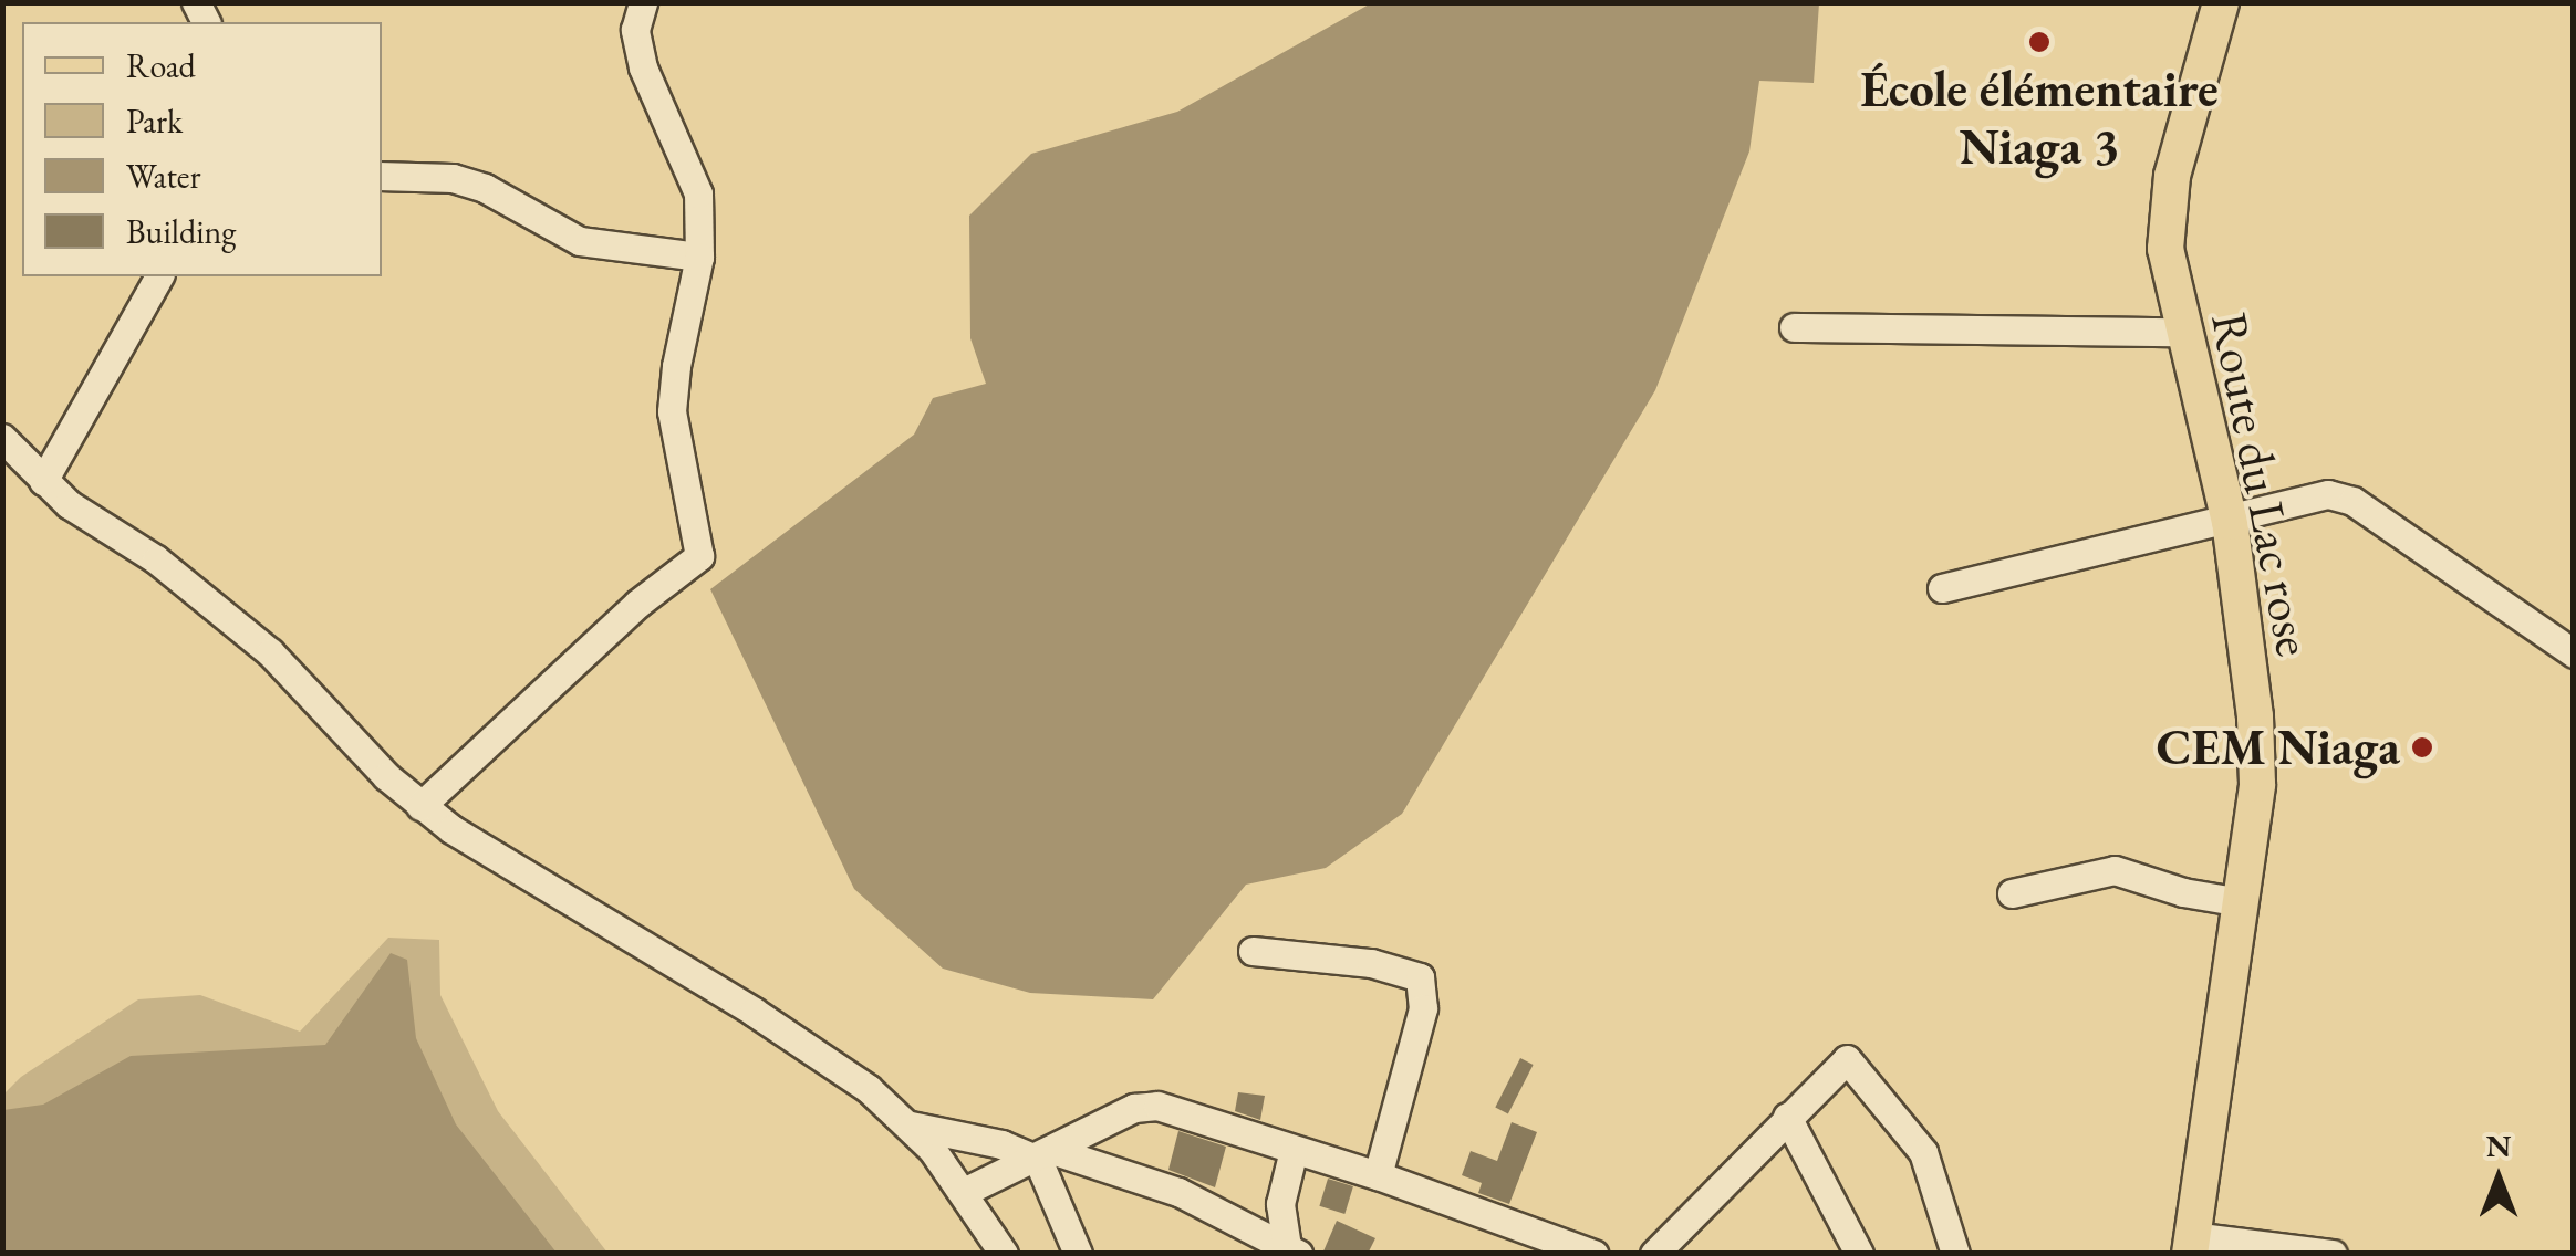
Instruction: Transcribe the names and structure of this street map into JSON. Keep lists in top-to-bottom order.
{
  "streets": {
    "main road": ["Route du Lac rose"]
  },
  "places": ["École élémentaire Niaga 3", "CEM Niaga"],
  "legend": [
    "Road",
    "Park",
    "Water",
    "Building"
  ],
  "north": "top"
}
